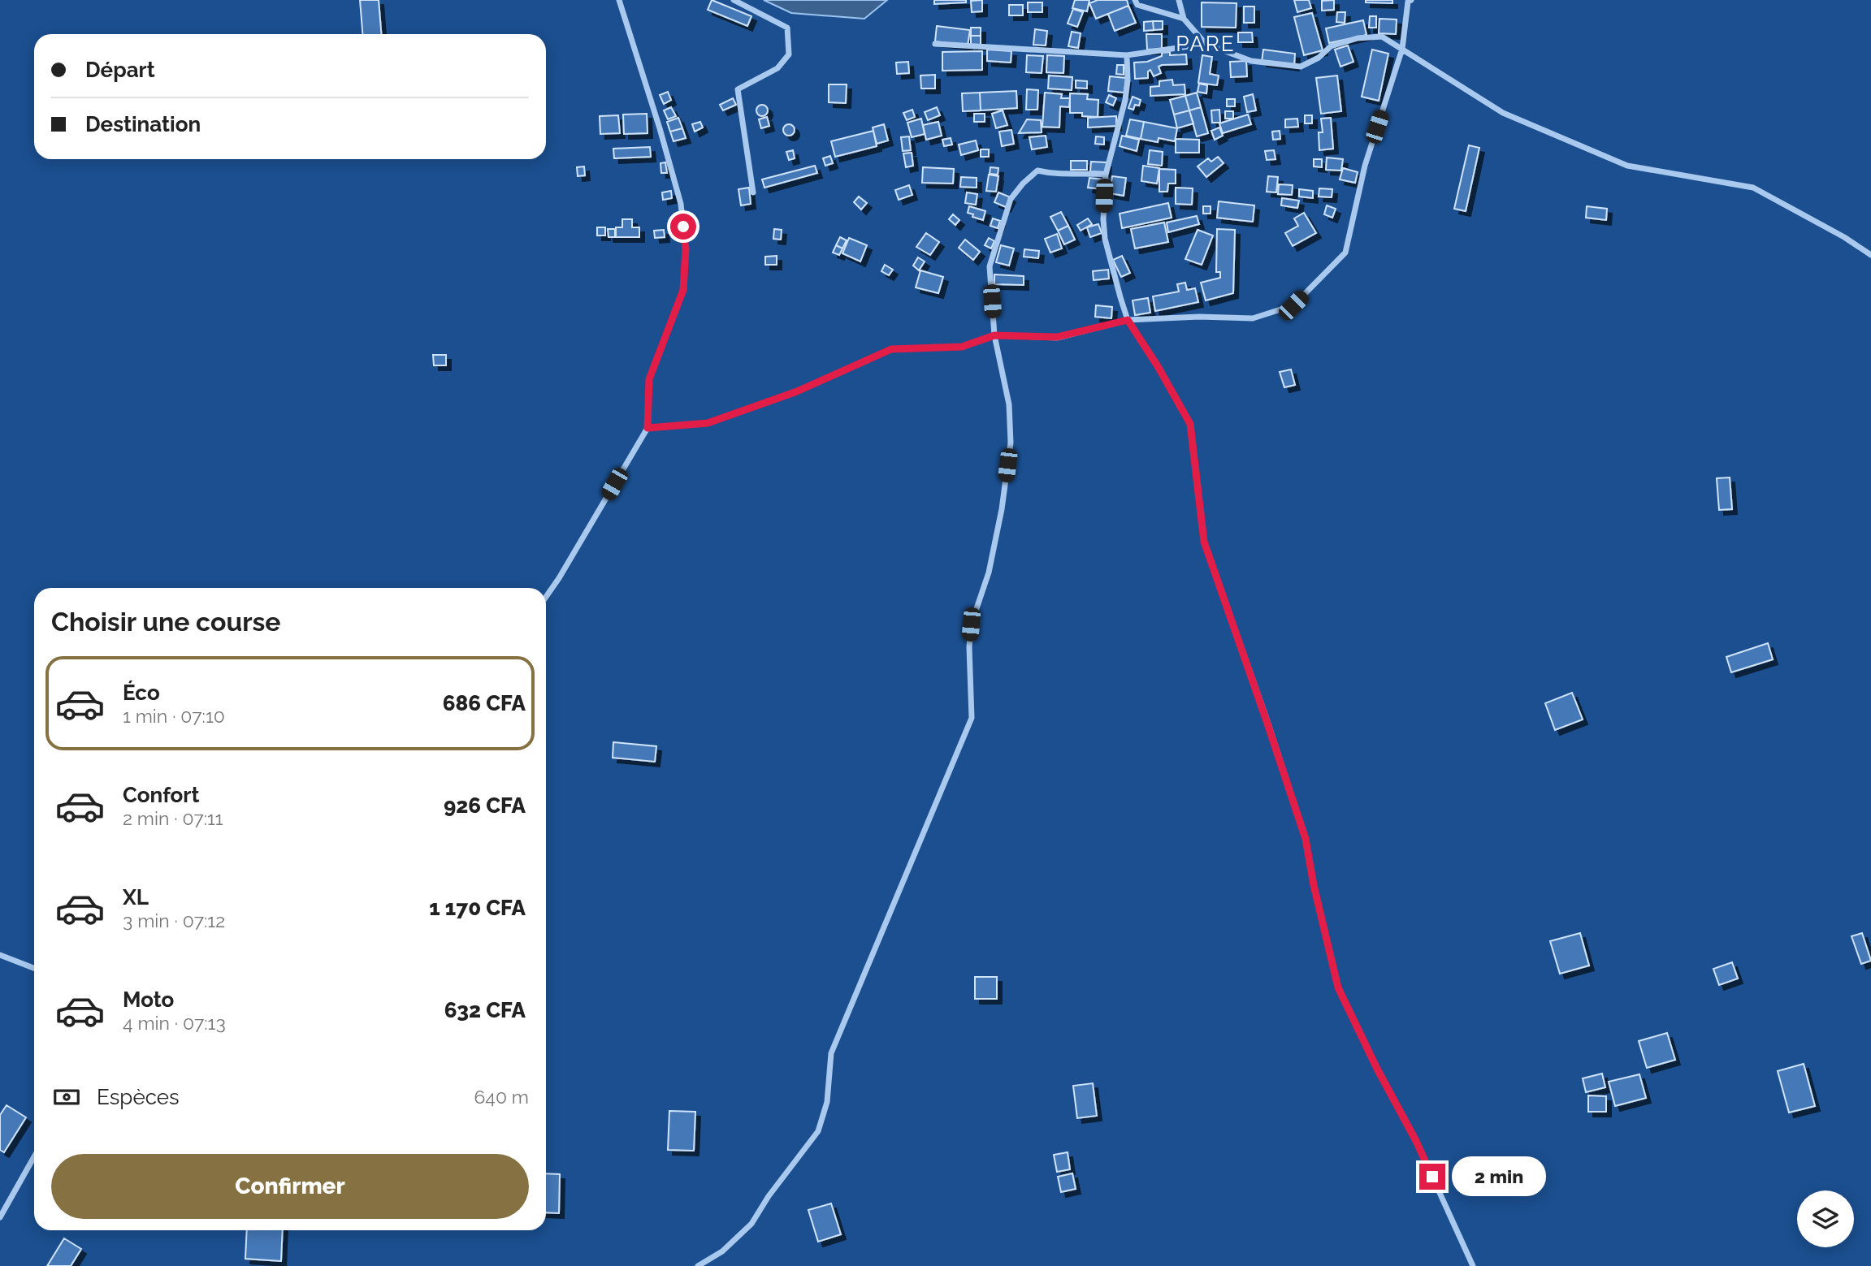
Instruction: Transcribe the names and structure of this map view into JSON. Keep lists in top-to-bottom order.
{
  "districts": ["PARE"],
  "page": {
    "banner": ["Départ", "Destination"],
    "heading": "Choisir une course",
    "list": [
      {
        "name": "Éco",
        "note": "1 min · 07:10",
        "value": "686 CFA"
      },
      {
        "name": "Confort",
        "note": "2 min · 07:11",
        "value": "926 CFA"
      },
      {
        "name": "XL",
        "note": "3 min · 07:12",
        "value": "1 170 CFA"
      },
      {
        "name": "Moto",
        "note": "4 min · 07:13",
        "value": "632 CFA"
      }
    ],
    "pay": ["Espèces", "640 m"],
    "buttons": "Confirmer",
    "bubble": "2 min"
  }
}
